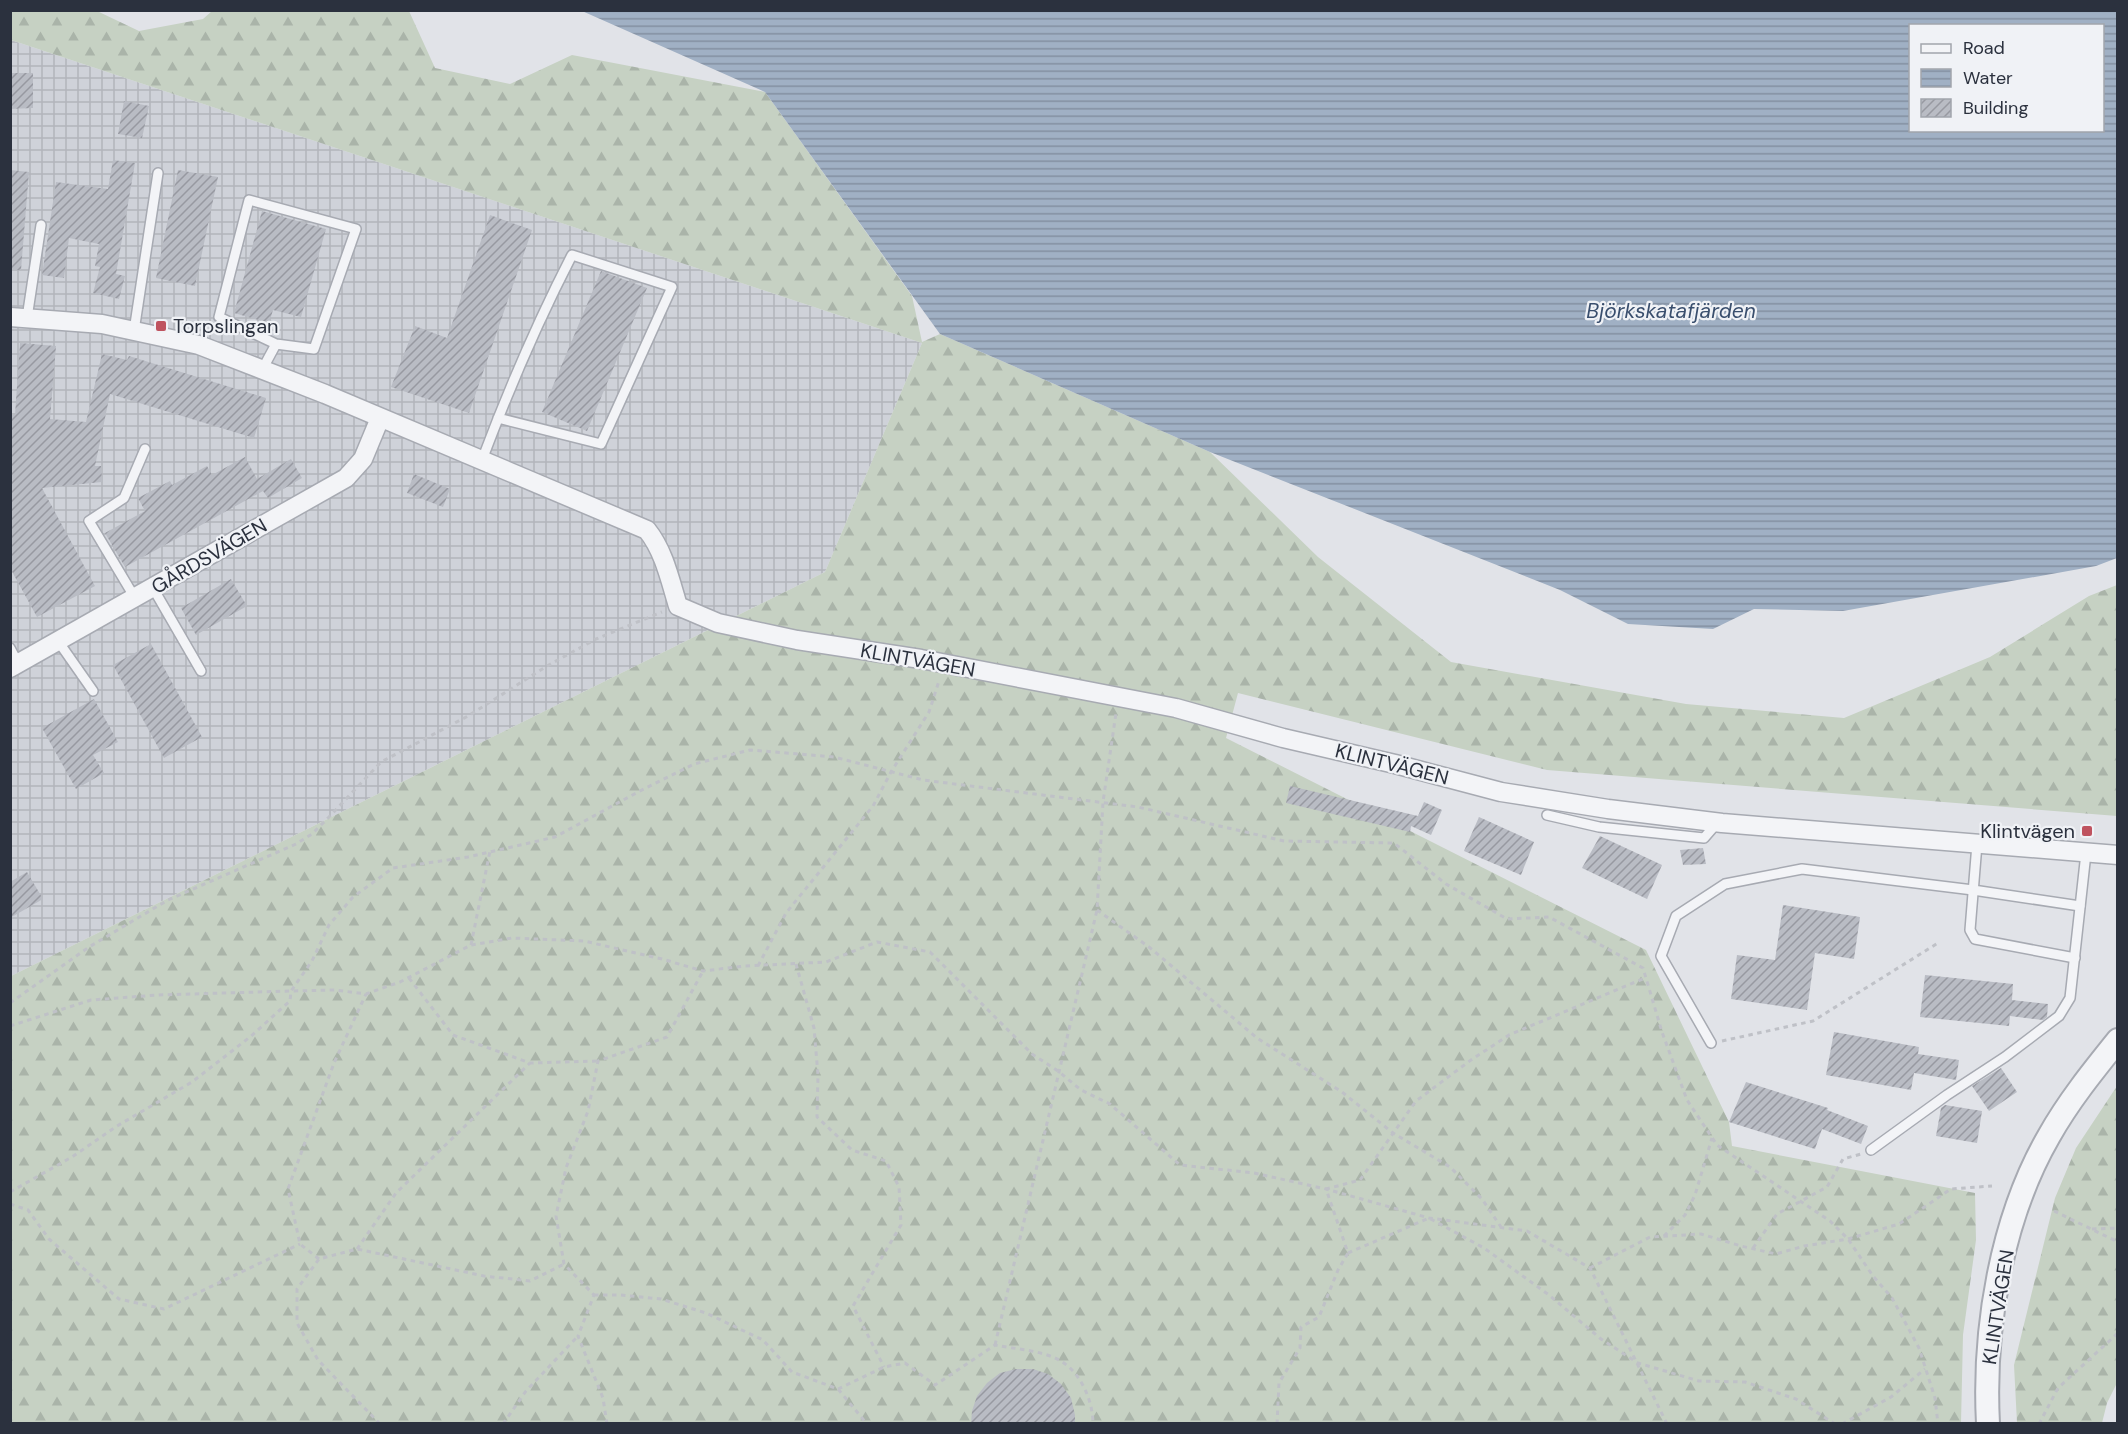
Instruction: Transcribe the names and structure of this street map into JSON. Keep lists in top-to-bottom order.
{
  "streets": {
    "street": ["GÅRDSVÄGEN", "KLINTVÄGEN"]
  },
  "water": ["Björkskatafjärden"],
  "places": {
    "transit": ["Torpslingan", "Klintvägen"]
  },
  "legend": ["Road", "Water", "Building"]
}
